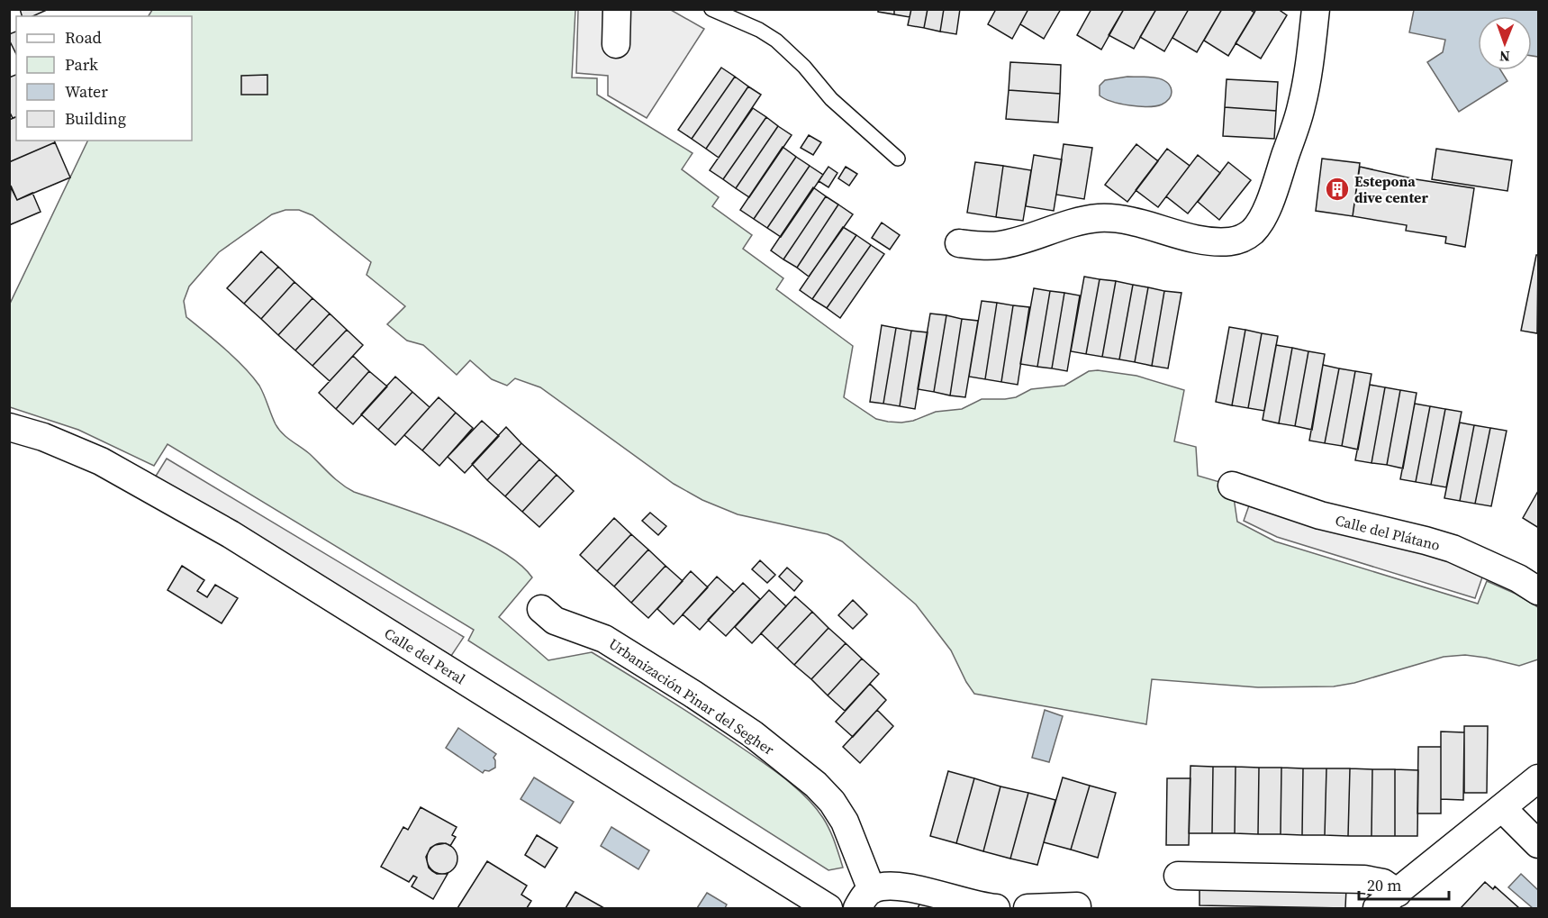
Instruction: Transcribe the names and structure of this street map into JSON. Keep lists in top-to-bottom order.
{
  "streets": {
    "street": ["Calle del Plátano", "Calle del Peral", "Urbanización Pinar del Segher"]
  },
  "places": {
    "building": ["Estepona dive center"]
  },
  "legend": [
    "Road",
    "Park",
    "Water",
    "Building"
  ],
  "scale_bar": "20 m",
  "north": "bottom"
}
